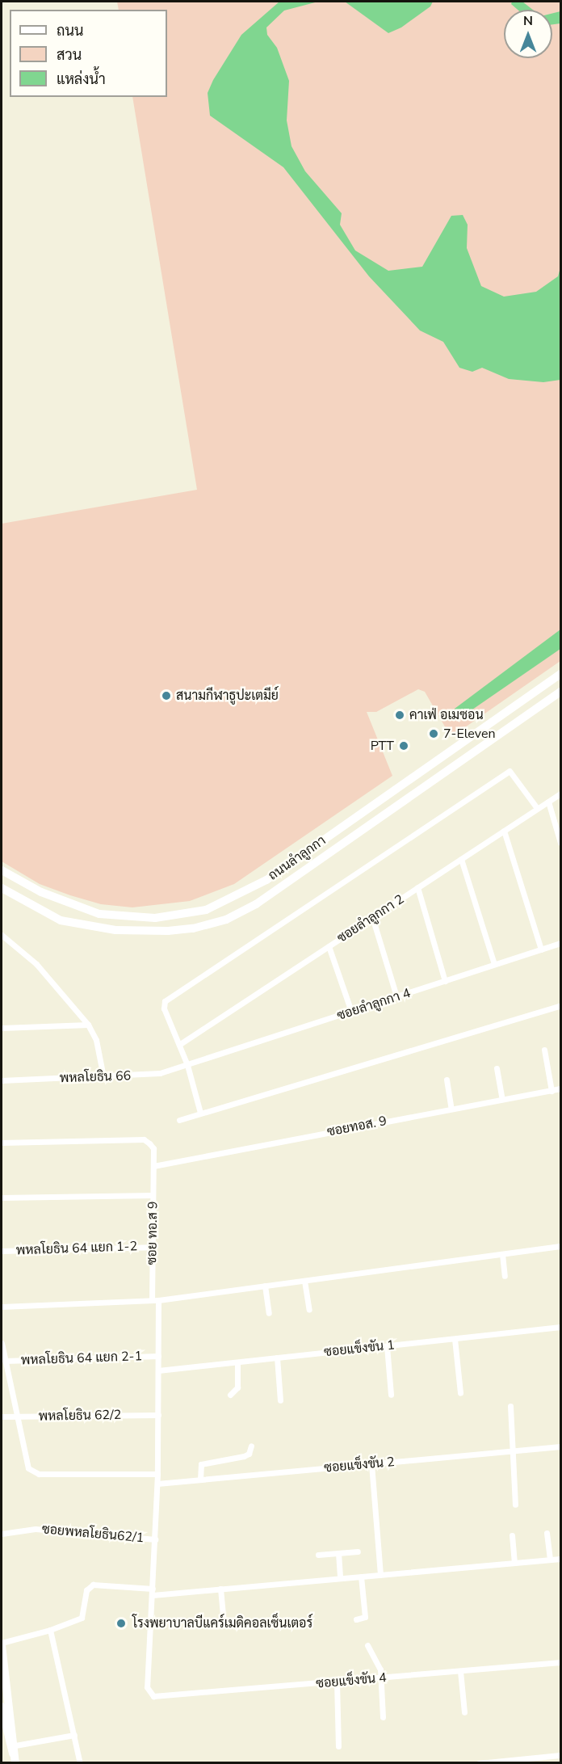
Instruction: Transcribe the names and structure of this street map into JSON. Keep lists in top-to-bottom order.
{
  "streets": {
    "main road": ["ถนนลำลูกกา"],
    "street": [
      "ซอยลำลูกกา 2",
      "ซอยลำลูกกา 4",
      "พหลโยธิน 66",
      "ซอยทอส. 9",
      "ซอย ทอ.ส 9",
      "พหลโยธิน 64 แยก 1-2",
      "ซอยแข็งขัน 1",
      "พหลโยธิน 64 แยก 2-1",
      "พหลโยธิน 62/2",
      "ซอยแข็งขัน 2",
      "ซอยพหลโยธิน62/1",
      "ซอยแข็งขัน 4"
    ]
  },
  "crossings": [
    ["ซอยลำลูกกา 4", "พหลโยธิน 66"],
    ["ซอยทอส. 9", "ซอย ทอ.ส 9"],
    ["ซอย ทอ.ส 9", "พหลโยธิน 64 แยก 1-2"],
    ["ซอย ทอ.ส 9", "ซอยแข็งขัน 1"],
    ["ซอย ทอ.ส 9", "พหลโยธิน 64 แยก 2-1"],
    ["ซอย ทอ.ส 9", "พหลโยธิน 62/2"],
    ["ซอย ทอ.ส 9", "ซอยแข็งขัน 2"],
    ["ซอย ทอ.ส 9", "ซอยพหลโยธิน62/1"],
    ["ซอย ทอ.ส 9", "ซอยแข็งขัน 4"]
  ],
  "places": [
    "สนามกีฬาธูปะเตมีย์",
    "คาเฟ่ อเมซอน",
    "7-Eleven",
    "PTT",
    "โรงพยาบาลบีแคร์เมดิคอลเซ็นเตอร์"
  ],
  "legend": ["ถนน", "สวน", "แหล่งน้ำ"],
  "north": "top"
}
